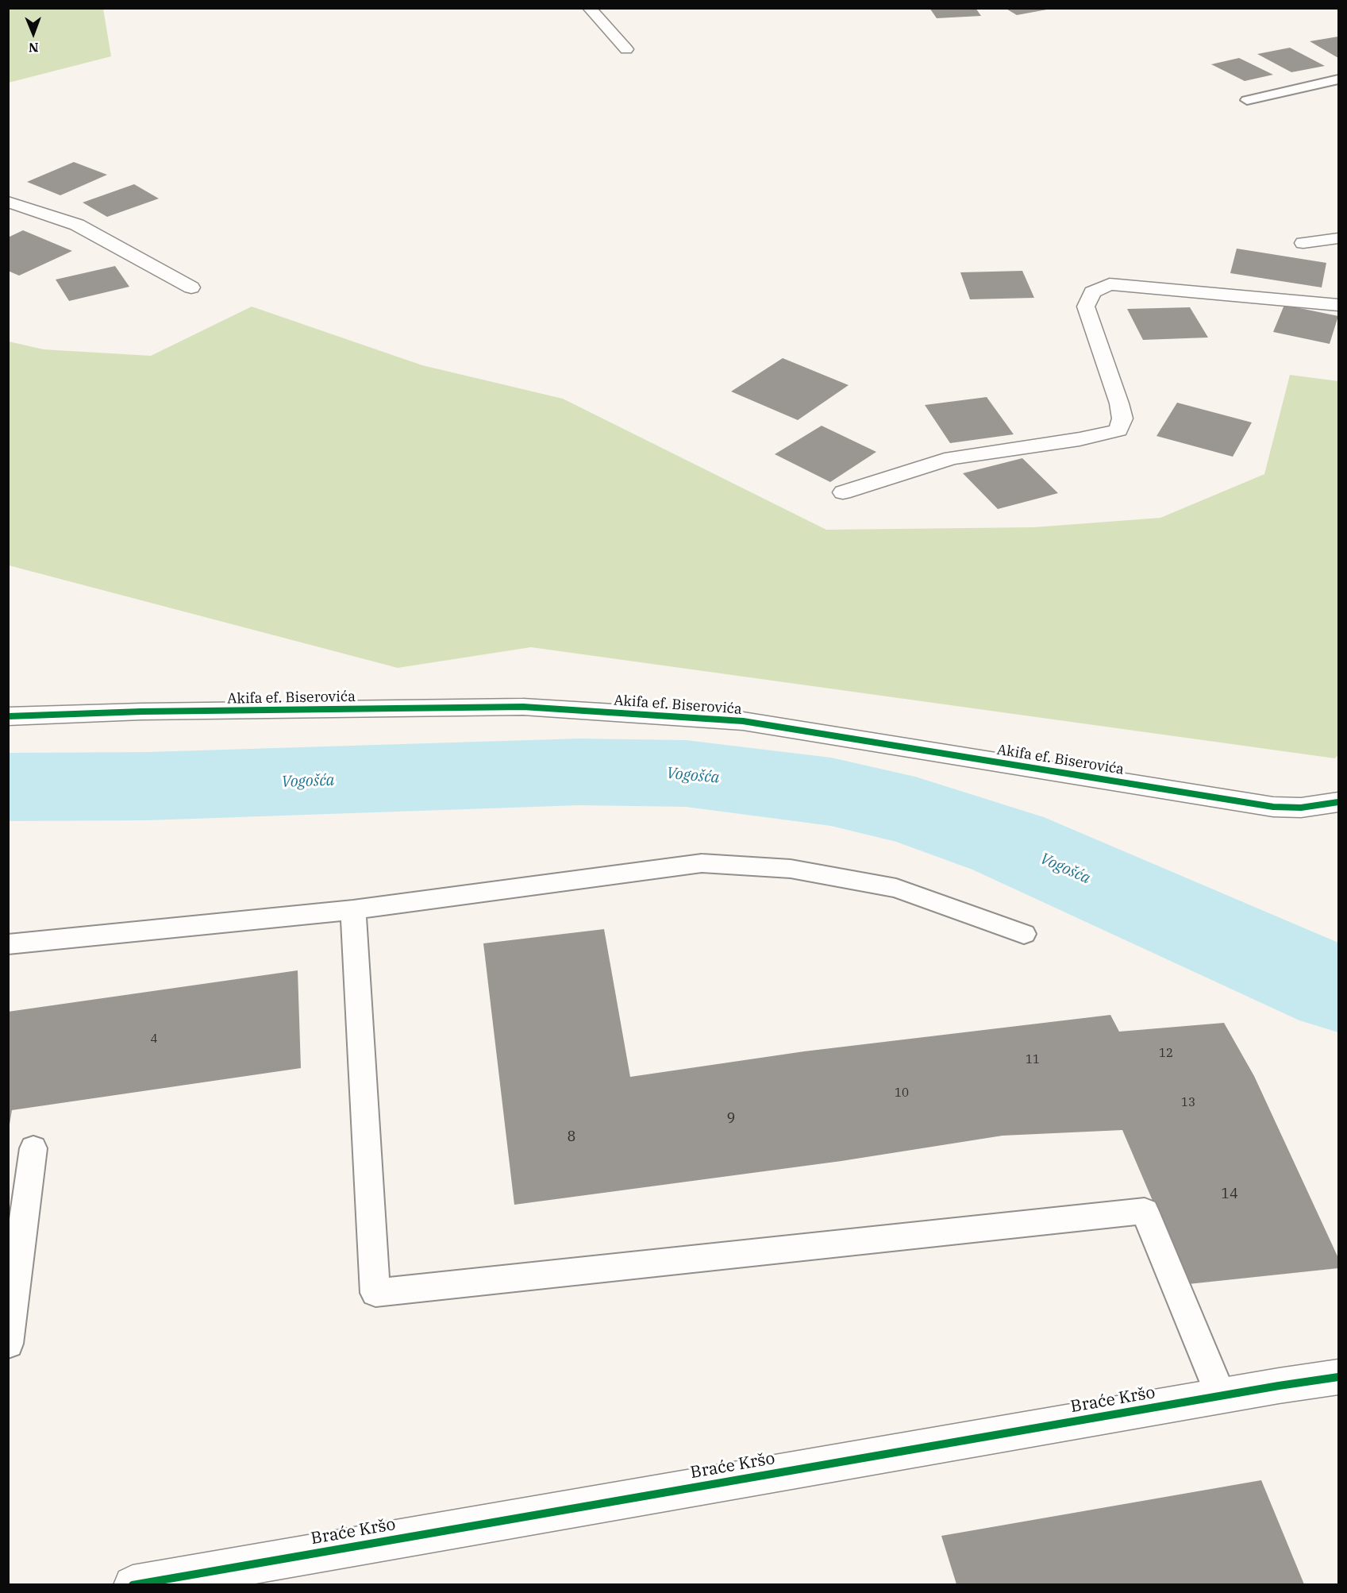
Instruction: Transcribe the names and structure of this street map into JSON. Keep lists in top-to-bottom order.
{
  "streets": {
    "street": ["Akifa ef. Biserovića", "Braće Kršo"]
  },
  "water": ["Vogošća"],
  "house_numbers": [
    "4",
    "12",
    "11",
    "10",
    "13",
    "9",
    "8",
    "14"
  ],
  "north": "bottom"
}
